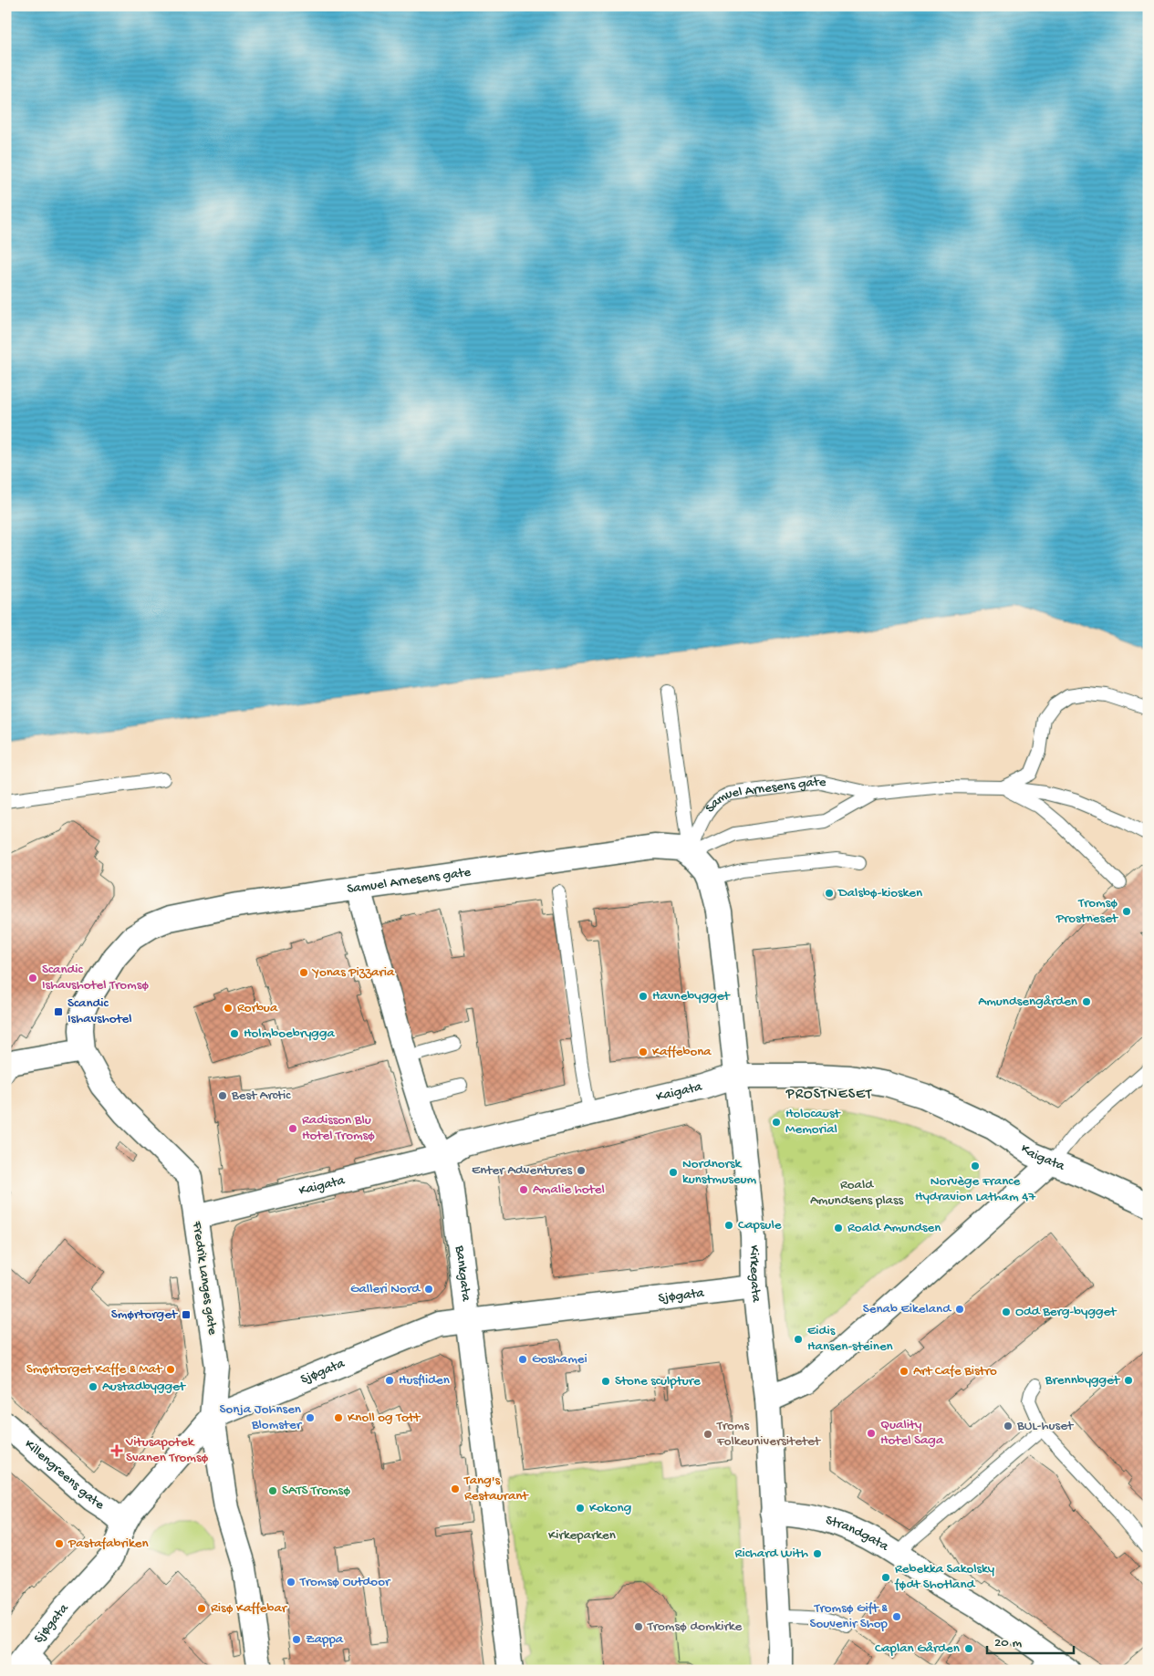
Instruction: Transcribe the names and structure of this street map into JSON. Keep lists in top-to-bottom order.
{
  "streets": {
    "street": [
      "Samuel Arnesens gate",
      "Kaigata",
      "Bankgata",
      "Kirkegata",
      "Fredrik Langes gate",
      "Sjøgata",
      "Killengreens gate",
      "Strandgata"
    ]
  },
  "crossings": [
    ["Samuel Arnesens gate", "Bankgata"],
    ["Samuel Arnesens gate", "Kirkegata"],
    ["Samuel Arnesens gate", "Fredrik Langes gate"],
    ["Kaigata", "Bankgata"],
    ["Kaigata", "Kirkegata"],
    ["Kaigata", "Fredrik Langes gate"],
    ["Bankgata", "Sjøgata"],
    ["Kirkegata", "Sjøgata"],
    ["Kirkegata", "Strandgata"],
    ["Fredrik Langes gate", "Sjøgata"],
    ["Sjøgata", "Killengreens gate"]
  ],
  "districts": ["PROSTNESET"],
  "parks": ["Roald Amundsens plass", "Kirkeparken"],
  "places": {
    "other": [
      "Dalsbø-kiosken",
      "Tromsø Prostneset",
      "Yonas Pizzaria",
      "Scandic Ishavshotel Tromsø",
      "Havnebygget",
      "Amundsengården",
      "Rorbua",
      "Holmboebrygga",
      "Kaffebona",
      "Best Arctic",
      "Holocaust Memorial",
      "Radisson Blu Hotel Tromsø",
      "Norvège France Hydravion Latham 47",
      "Enter Adventures",
      "Nordnorsk kunstmuseum",
      "Amalie hotel",
      "Capsule",
      "Roald Amundsen",
      "Galleri Nord",
      "Senab Eikeland",
      "Odd Berg-bygget",
      "Eidis Hansen-steinen",
      "Goshamei",
      "Smørtorget Kaffe & Mat",
      "Art Cafe Bistro",
      "Husfliden",
      "Brennbygget",
      "Stone sculpture",
      "Austadbygget",
      "Sonja Johnsen Blomster",
      "Knoll og Tott",
      "BUL-huset",
      "Quality Hotel Saga",
      "Troms Folkeuniversitetet",
      "Tang's Restaurant",
      "SATS Tromsø",
      "Kokong",
      "Pastafabriken",
      "Richard With",
      "Rebekka Sakolsky født Shotland",
      "Tromsø Outdoor",
      "Risø Kaffebar",
      "Tromsø Gift & Souvenir Shop",
      "Tromsø domkirke",
      "Zappa",
      "Caplan Gården"
    ],
    "transit": ["Scandic Ishavshotel", "Smørtorget"],
    "health": ["Vitusapotek Svanen Tromsø"]
  },
  "scale_bar": "20 m"
}
